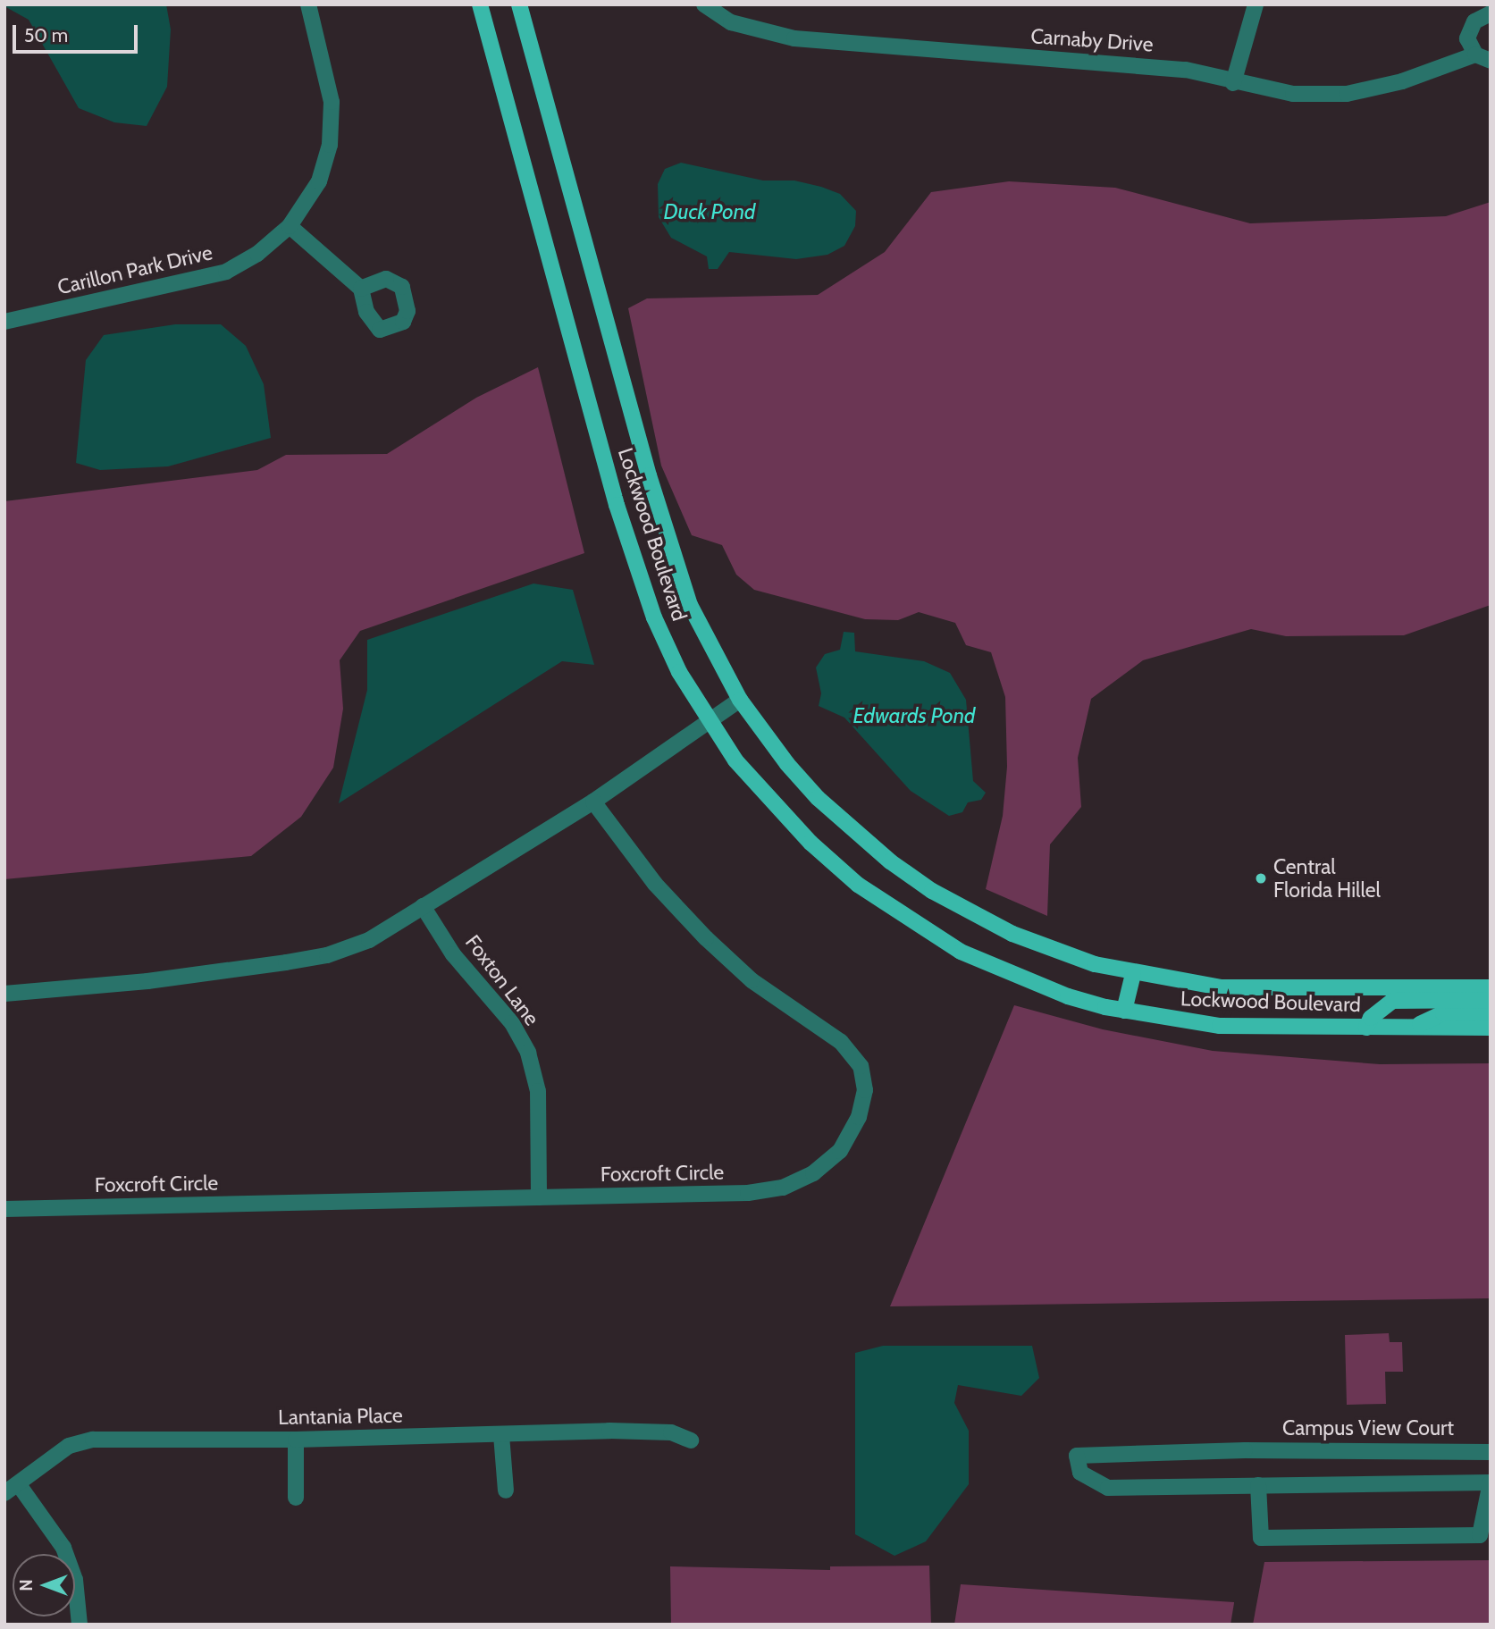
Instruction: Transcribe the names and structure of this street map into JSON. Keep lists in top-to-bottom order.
{
  "streets": {
    "main road": ["Lockwood Boulevard"],
    "street": [
      "Carnaby Drive",
      "Carillon Park Drive",
      "Foxton Lane",
      "Foxcroft Circle",
      "Lantania Place",
      "Campus View Court"
    ]
  },
  "crossings": [
    ["Foxton Lane", "Foxcroft Circle"]
  ],
  "water": ["Duck Pond", "Edwards Pond"],
  "places": ["Central Florida Hillel"],
  "scale_bar": "50 m",
  "north": "left"
}
